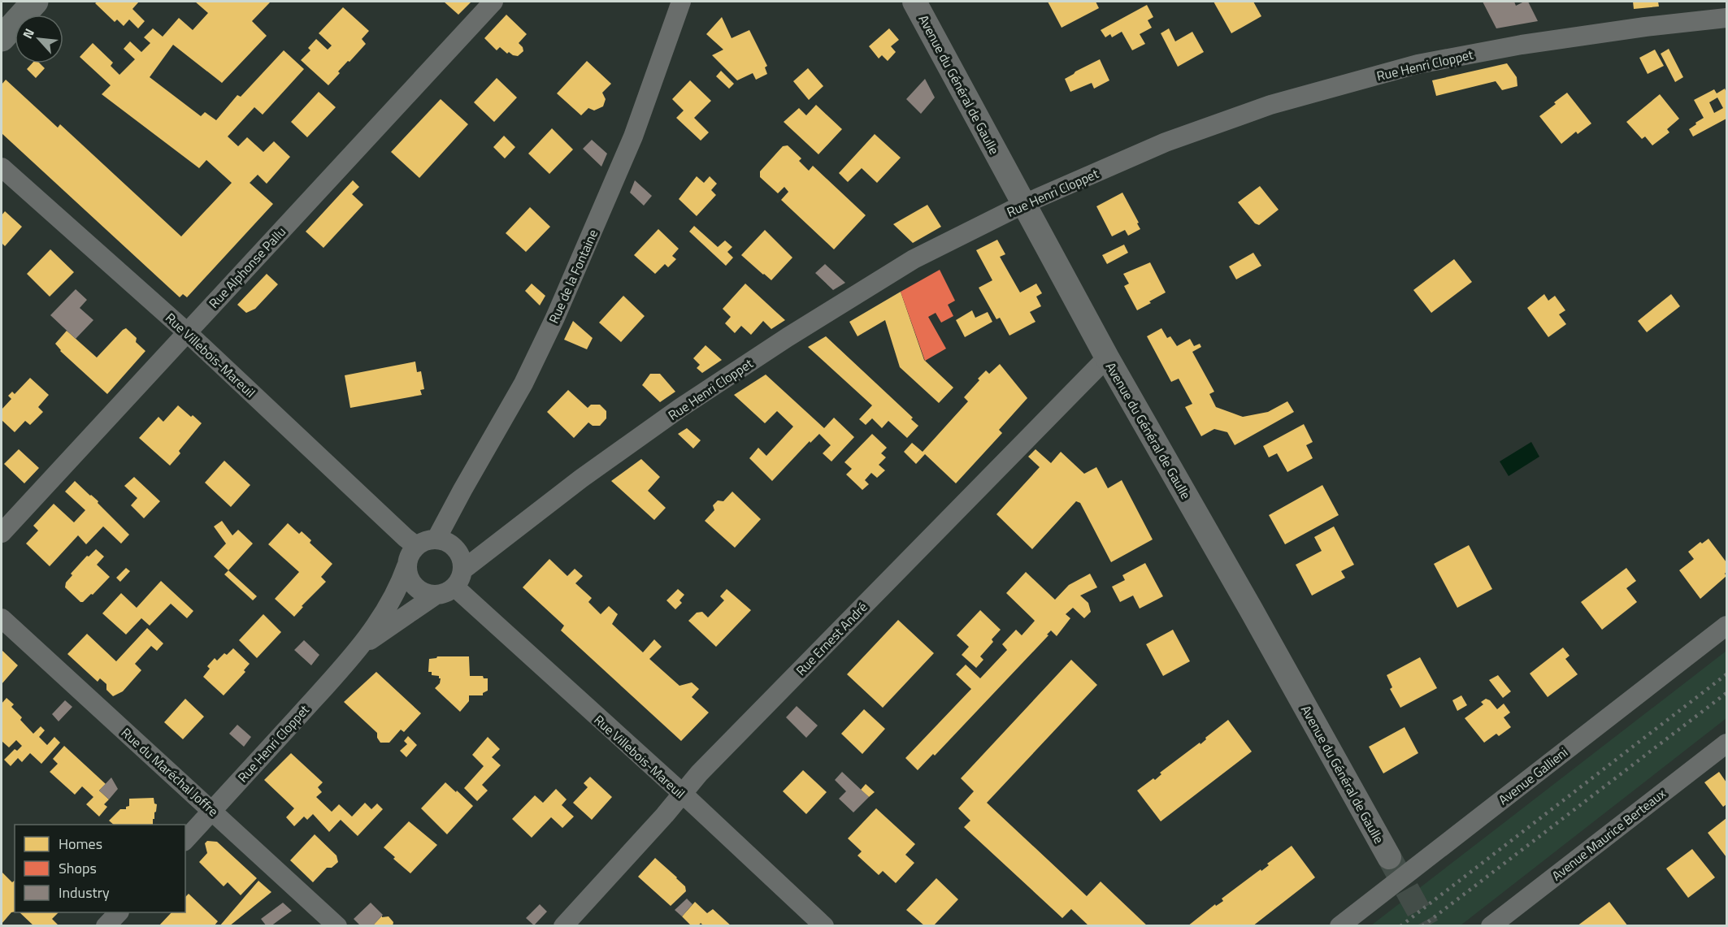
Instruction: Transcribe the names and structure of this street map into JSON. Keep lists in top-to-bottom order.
{
  "streets": {
    "street": [
      "Rue Henri Cloppet",
      "Avenue du Général de Gaulle",
      "Rue Alphonse Pallu",
      "Rue de la Fontaine",
      "Rue Villebois-Mareuil",
      "Rue Ernest André",
      "Rue du Maréchal Joffre",
      "Avenue Gallieni",
      "Avenue Maurice Berteaux"
    ]
  },
  "crossings": [
    ["Rue Henri Cloppet", "Avenue du Général de Gaulle"],
    ["Rue Henri Cloppet", "Rue de la Fontaine"],
    ["Rue Henri Cloppet", "Rue Villebois-Mareuil"],
    ["Rue Henri Cloppet", "Rue du Maréchal Joffre"],
    ["Avenue du Général de Gaulle", "Rue Ernest André"],
    ["Rue Alphonse Pallu", "Rue Villebois-Mareuil"],
    ["Rue de la Fontaine", "Rue Villebois-Mareuil"],
    ["Rue Villebois-Mareuil", "Rue Ernest André"]
  ],
  "legend": ["Homes", "Shops", "Industry"],
  "north": "top left"
}
